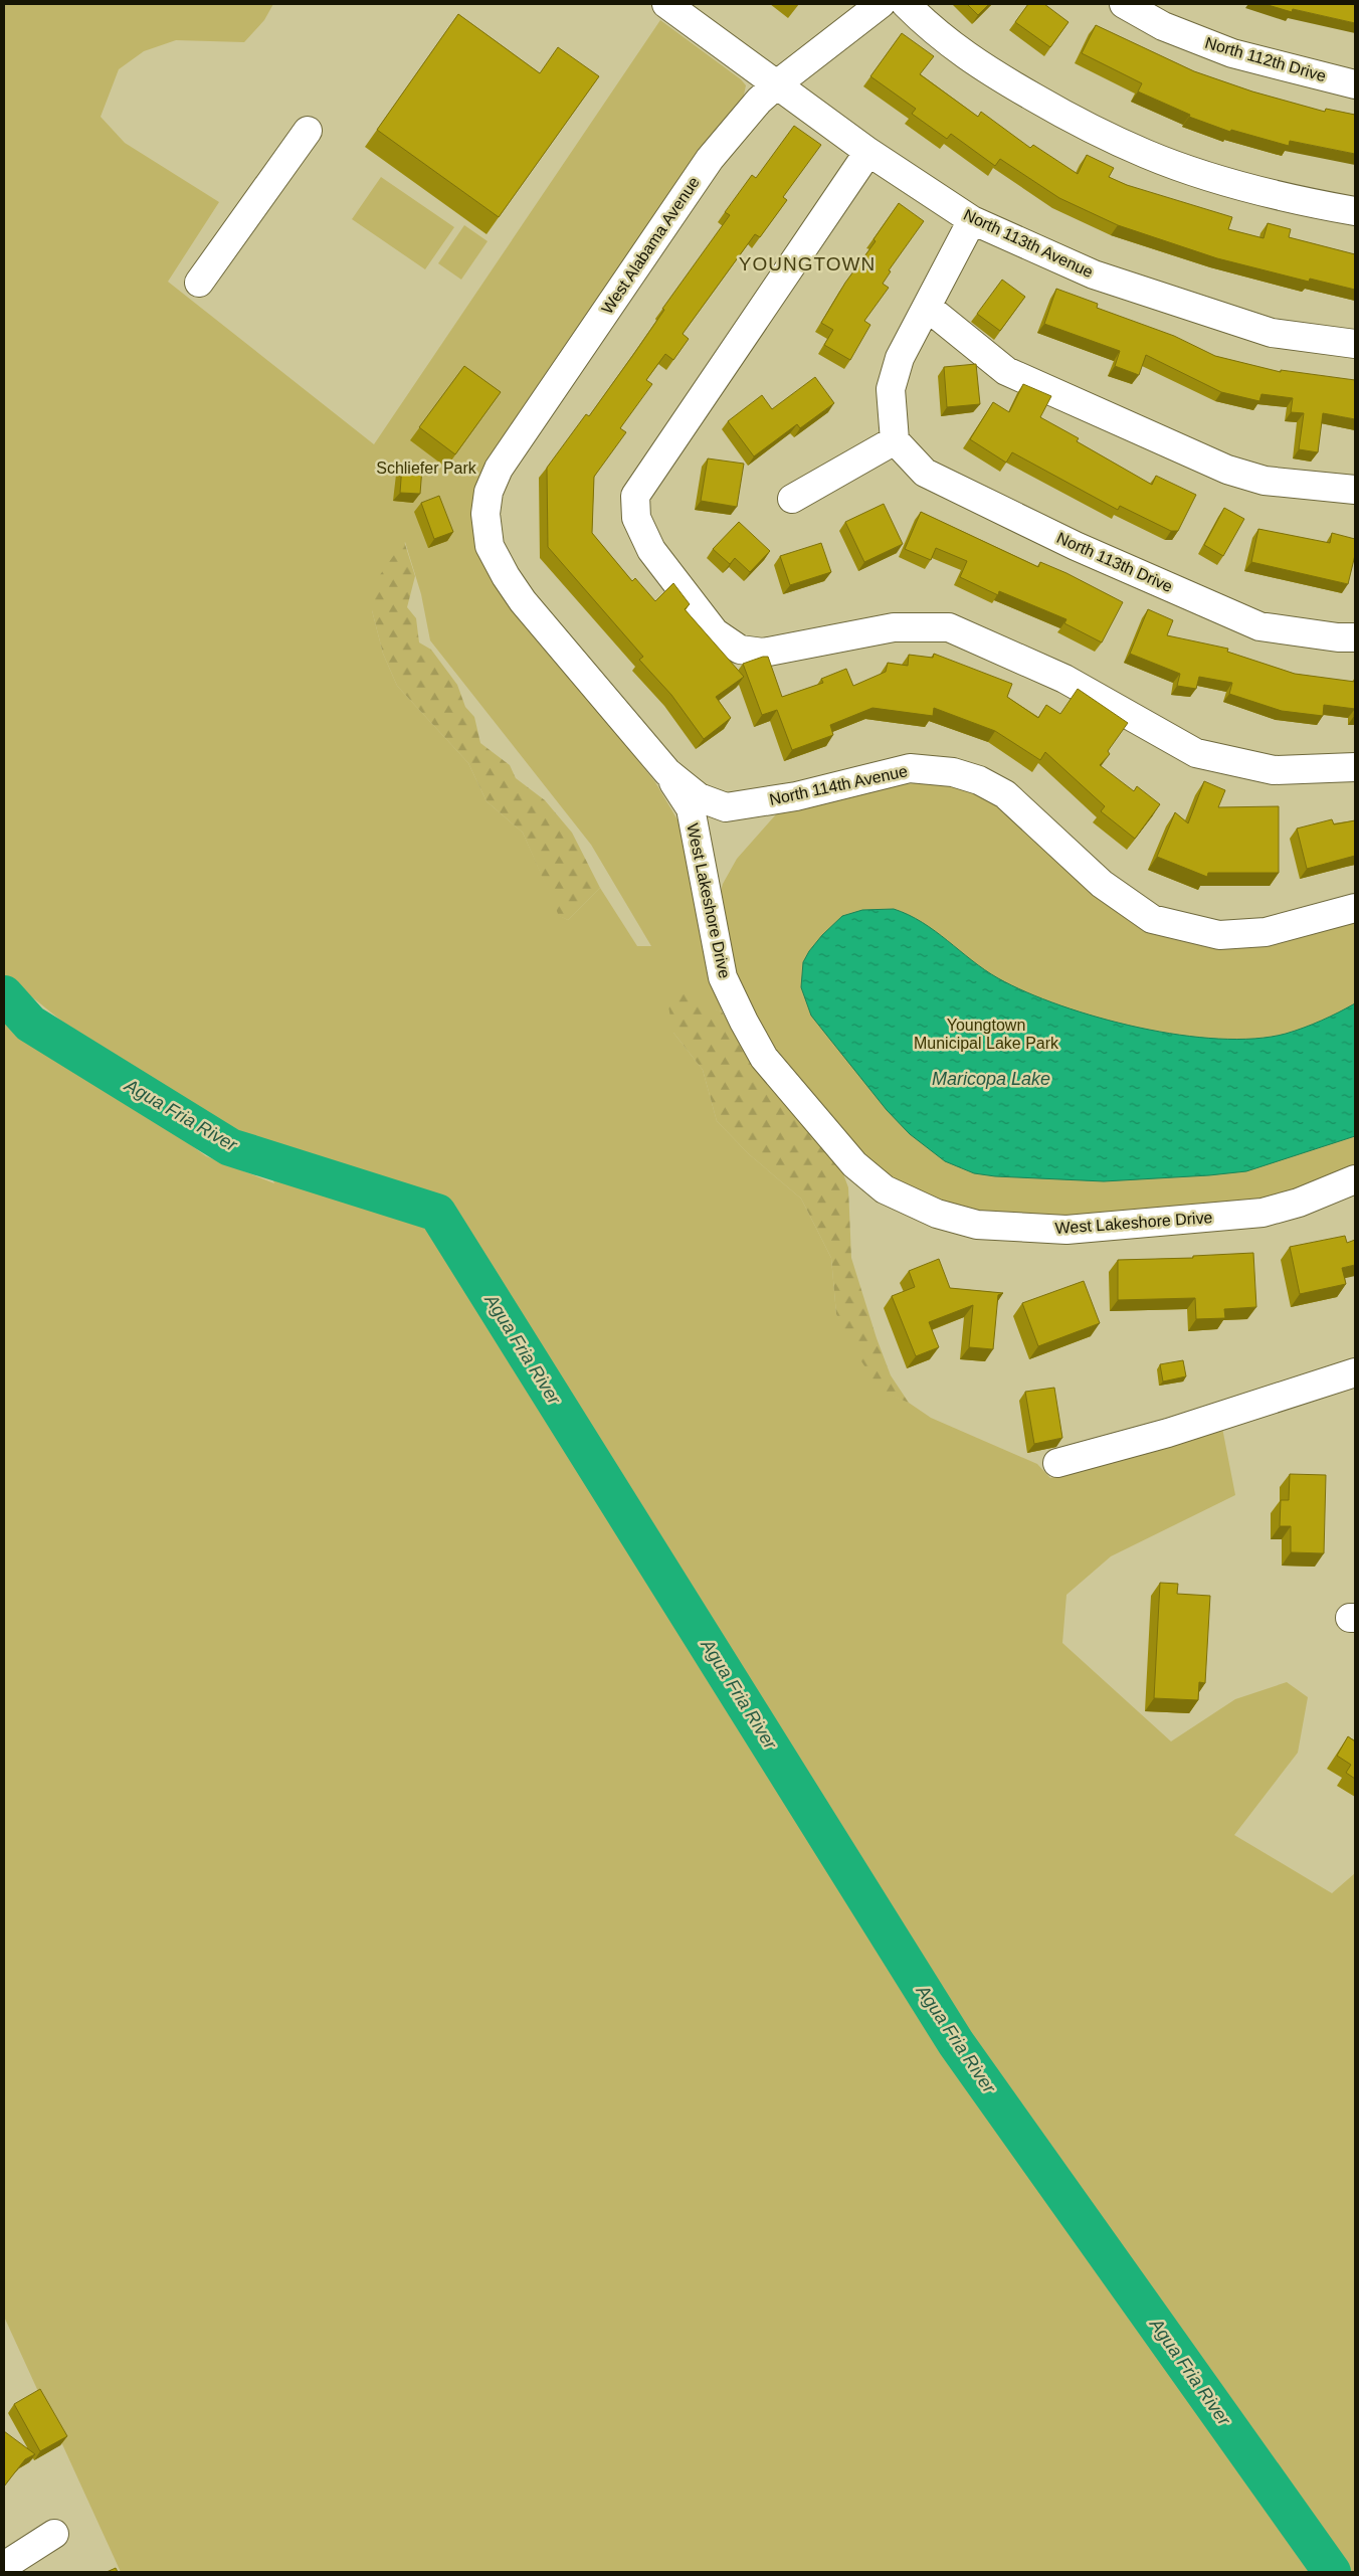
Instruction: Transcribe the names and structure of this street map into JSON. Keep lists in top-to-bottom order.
{
  "streets": {
    "street": [
      "North 112th Drive",
      "North 113th Avenue",
      "West Alabama Avenue",
      "North 113th Drive",
      "North 114th Avenue",
      "West Lakeshore Drive"
    ]
  },
  "crossings": [
    ["North 113th Avenue", "West Alabama Avenue"],
    ["West Alabama Avenue", "North 114th Avenue"],
    ["North 114th Avenue", "West Lakeshore Drive"]
  ],
  "districts": ["YOUNGTOWN"],
  "water": ["Maricopa Lake", "Agua Fria River"],
  "parks": ["Schliefer Park", "Youngtown Municipal Lake Park"]
}
